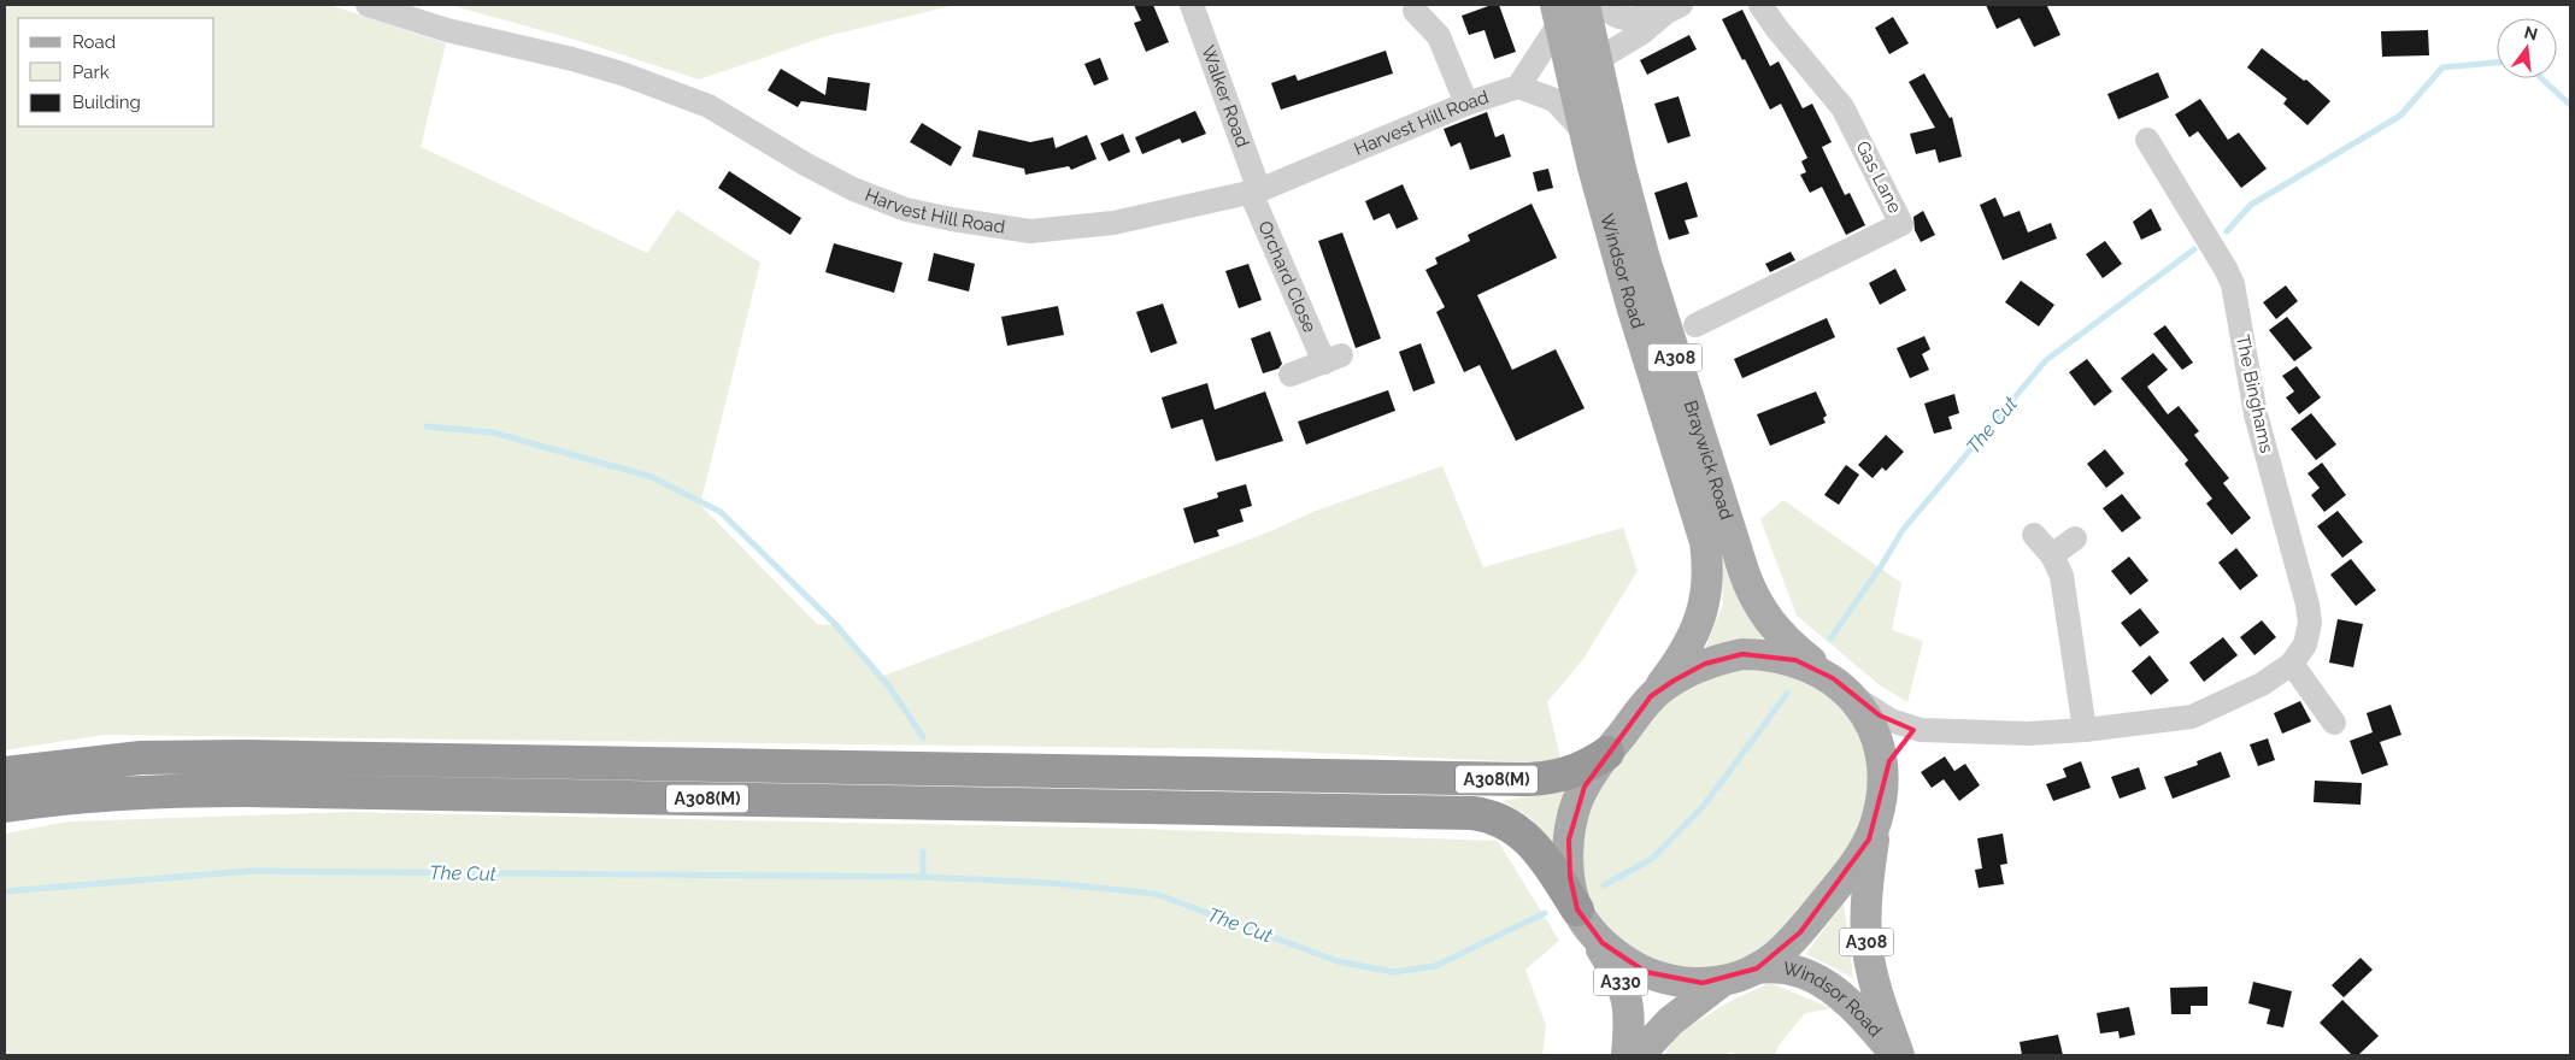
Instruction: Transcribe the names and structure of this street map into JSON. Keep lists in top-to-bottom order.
{
  "streets": {
    "highway": ["A308(M)"],
    "main road": [
      "Windsor Road",
      "A308",
      "Braywick Road",
      "A330"
    ],
    "street": [
      "Walker Road",
      "Harvest Hill Road",
      "Gas Lane",
      "Orchard Close",
      "The Binghams"
    ]
  },
  "crossings": [
    ["Walker Road", "Harvest Hill Road"],
    ["Walker Road", "Orchard Close"],
    ["Harvest Hill Road", "Orchard Close"],
    ["Windsor Road", "Braywick Road"],
    ["Windsor Road", "A308(M)"],
    ["Windsor Road", "A330"],
    ["The Binghams", "Braywick Road"],
    ["A308(M)", "A330"]
  ],
  "water": ["The Cut"],
  "legend": ["Road", "Park", "Building"],
  "north": "top"
}
